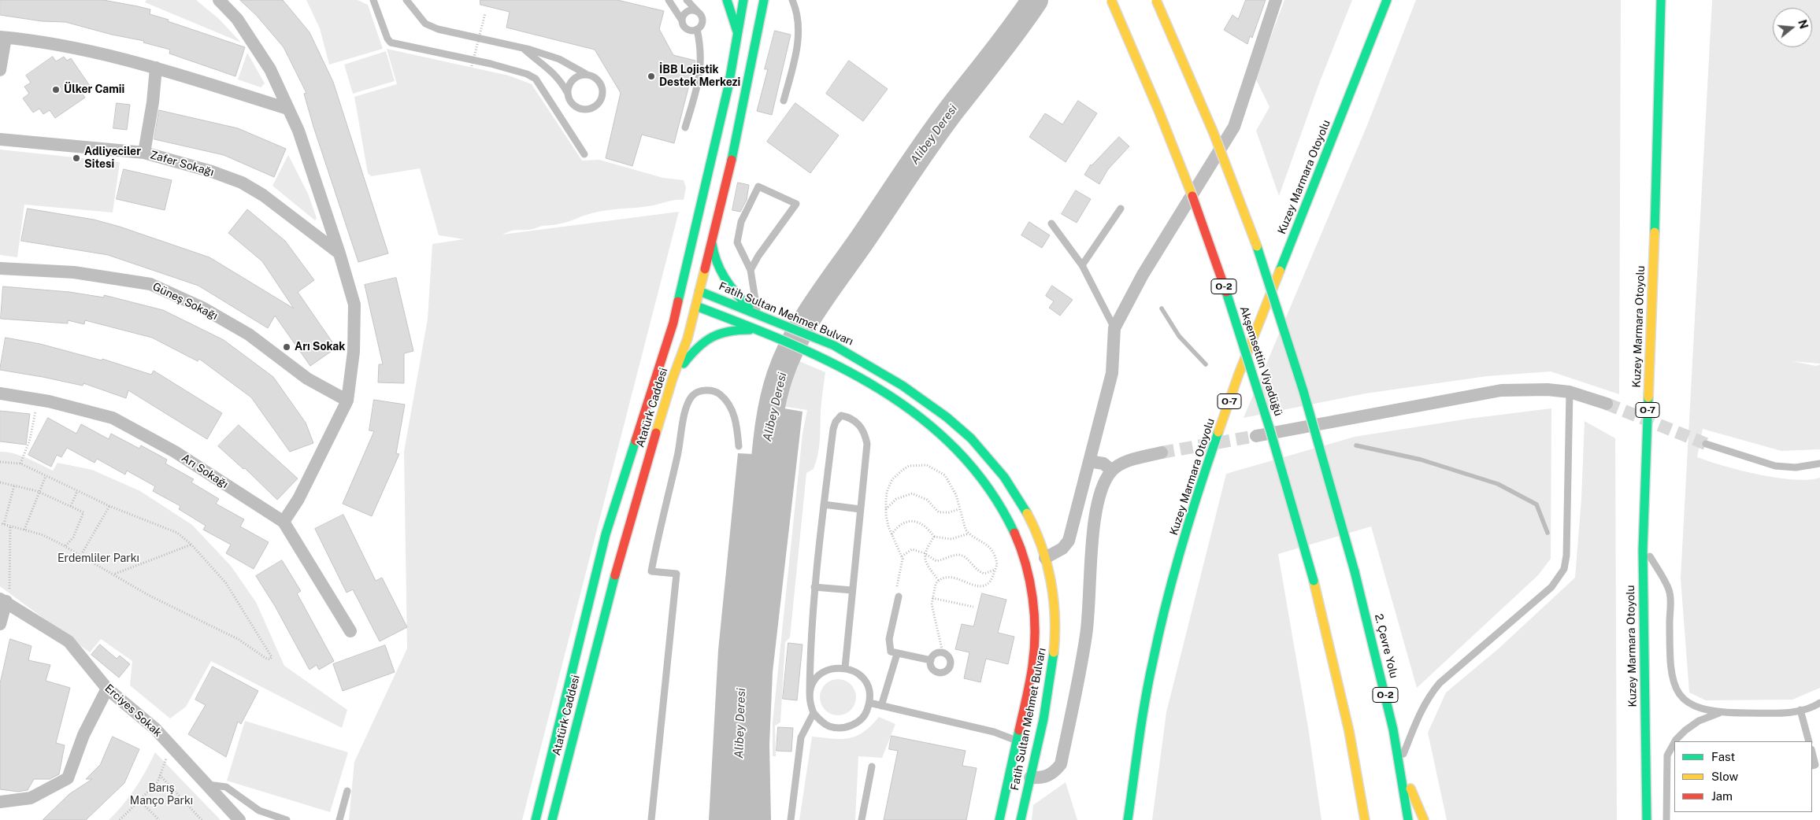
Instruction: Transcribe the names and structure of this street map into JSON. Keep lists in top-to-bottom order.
{
  "streets": {
    "main road": [
      "Kuzey Marmara Otoyolu",
      "O-2",
      "Fatih Sultan Mehmet Bulvarı",
      "Akşemsettin Viyadüğü",
      "O-7",
      "Atatürk Caddesi",
      "2. Çevre Yolu"
    ],
    "street": [
      "Zafer Sokağı",
      "Güneş Sokağı",
      "Arı Sokağı",
      "Erciyes Sokak"
    ]
  },
  "crossings": [
    ["O-2", "Akşemsettin Viyadüğü"],
    ["Fatih Sultan Mehmet Bulvarı", "Atatürk Caddesi"]
  ],
  "water": ["Alibey Deresi"],
  "parks": ["Erdemliler Parkı", "Barış Manço Parkı"],
  "places": [
    "İBB Lojistik Destek Merkezi",
    "Ülker Camii",
    "Adliyeciler Sitesi",
    "Arı Sokak"
  ],
  "legend": ["Fast", "Slow", "Jam"],
  "north": "right"
}
